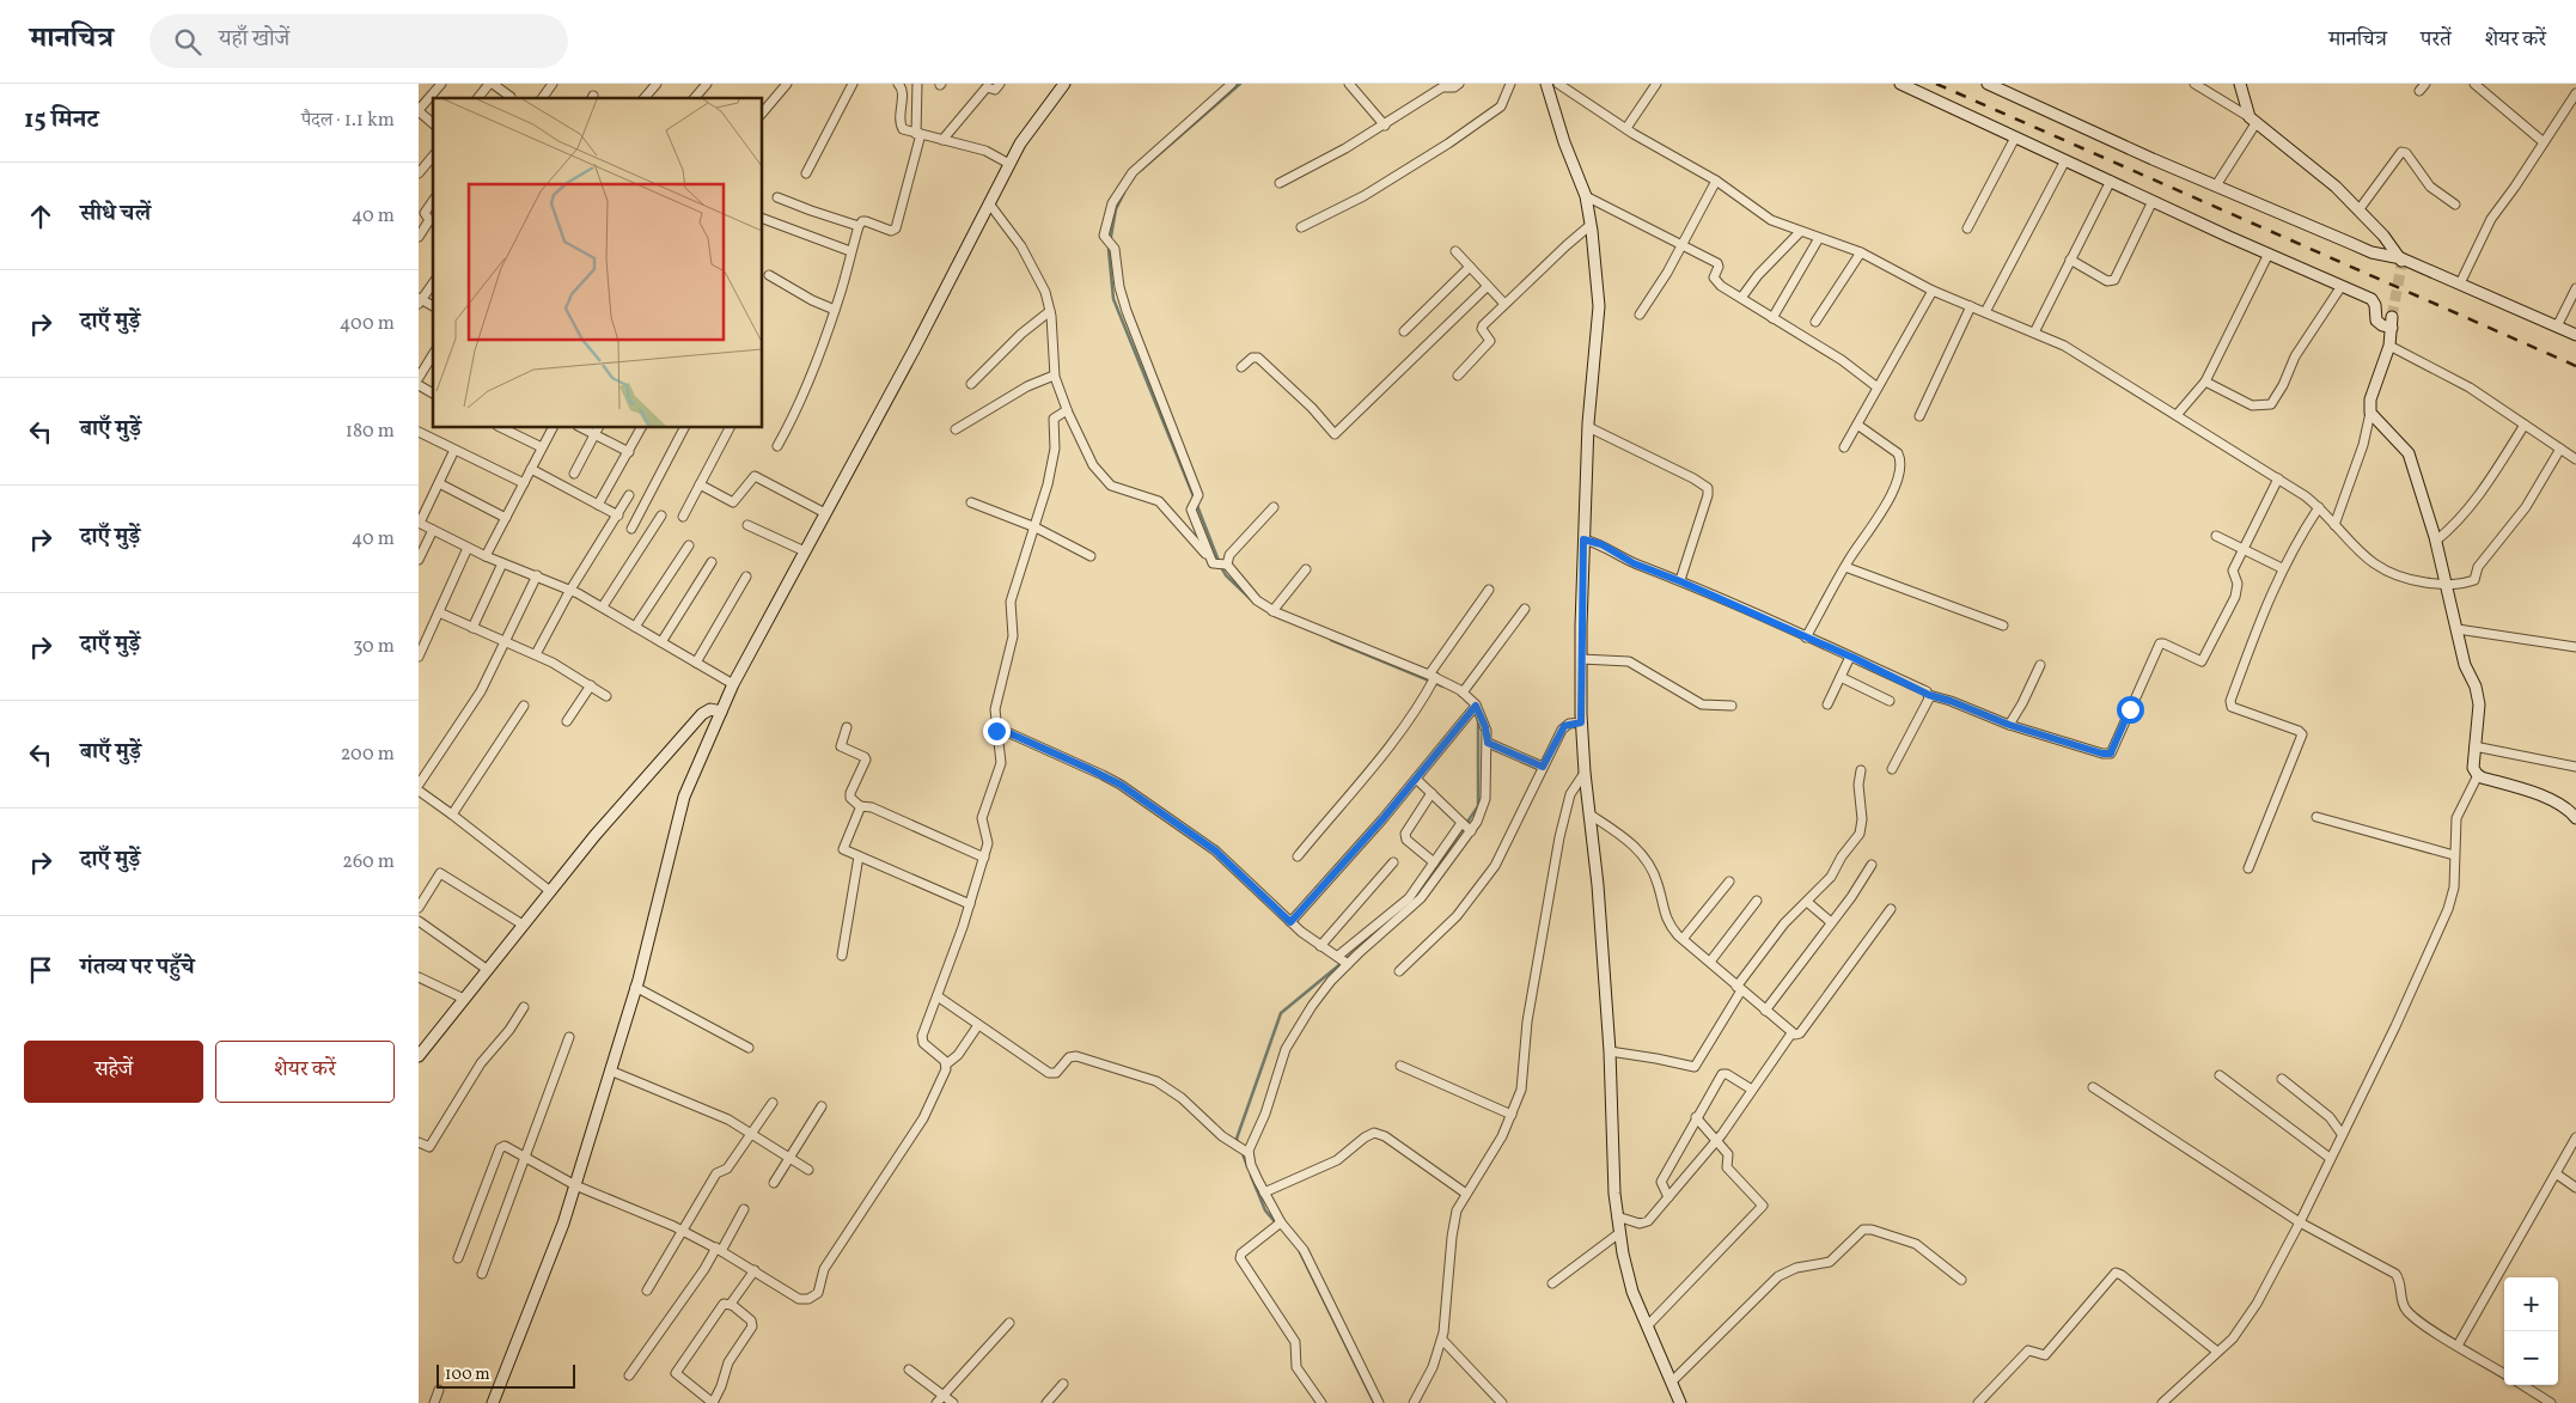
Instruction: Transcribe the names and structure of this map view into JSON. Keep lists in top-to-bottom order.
{
  "scale_bar": "100 m",
  "page": {
    "header": "मानचित्र",
    "search": "यहाँ खोजें",
    "nav": ["मानचित्र", "परतें", "शेयर करें"],
    "heading": ["15 मिनट", "पैदल · 1.1 km"],
    "list": [
      ["सीधे चलें", "40 m"],
      ["दाएँ मुड़ें", "400 m"],
      ["बाएँ मुड़ें", "180 m"],
      ["दाएँ मुड़ें", "40 m"],
      ["दाएँ मुड़ें", "30 m"],
      ["बाएँ मुड़ें", "200 m"],
      ["दाएँ मुड़ें", "260 m"],
      "गंतव्य पर पहुँचे"
    ],
    "buttons": ["सहेजें", "शेयर करें"],
    "map_buttons": ["+", "−"],
    "scale": "100 m"
  }
}
